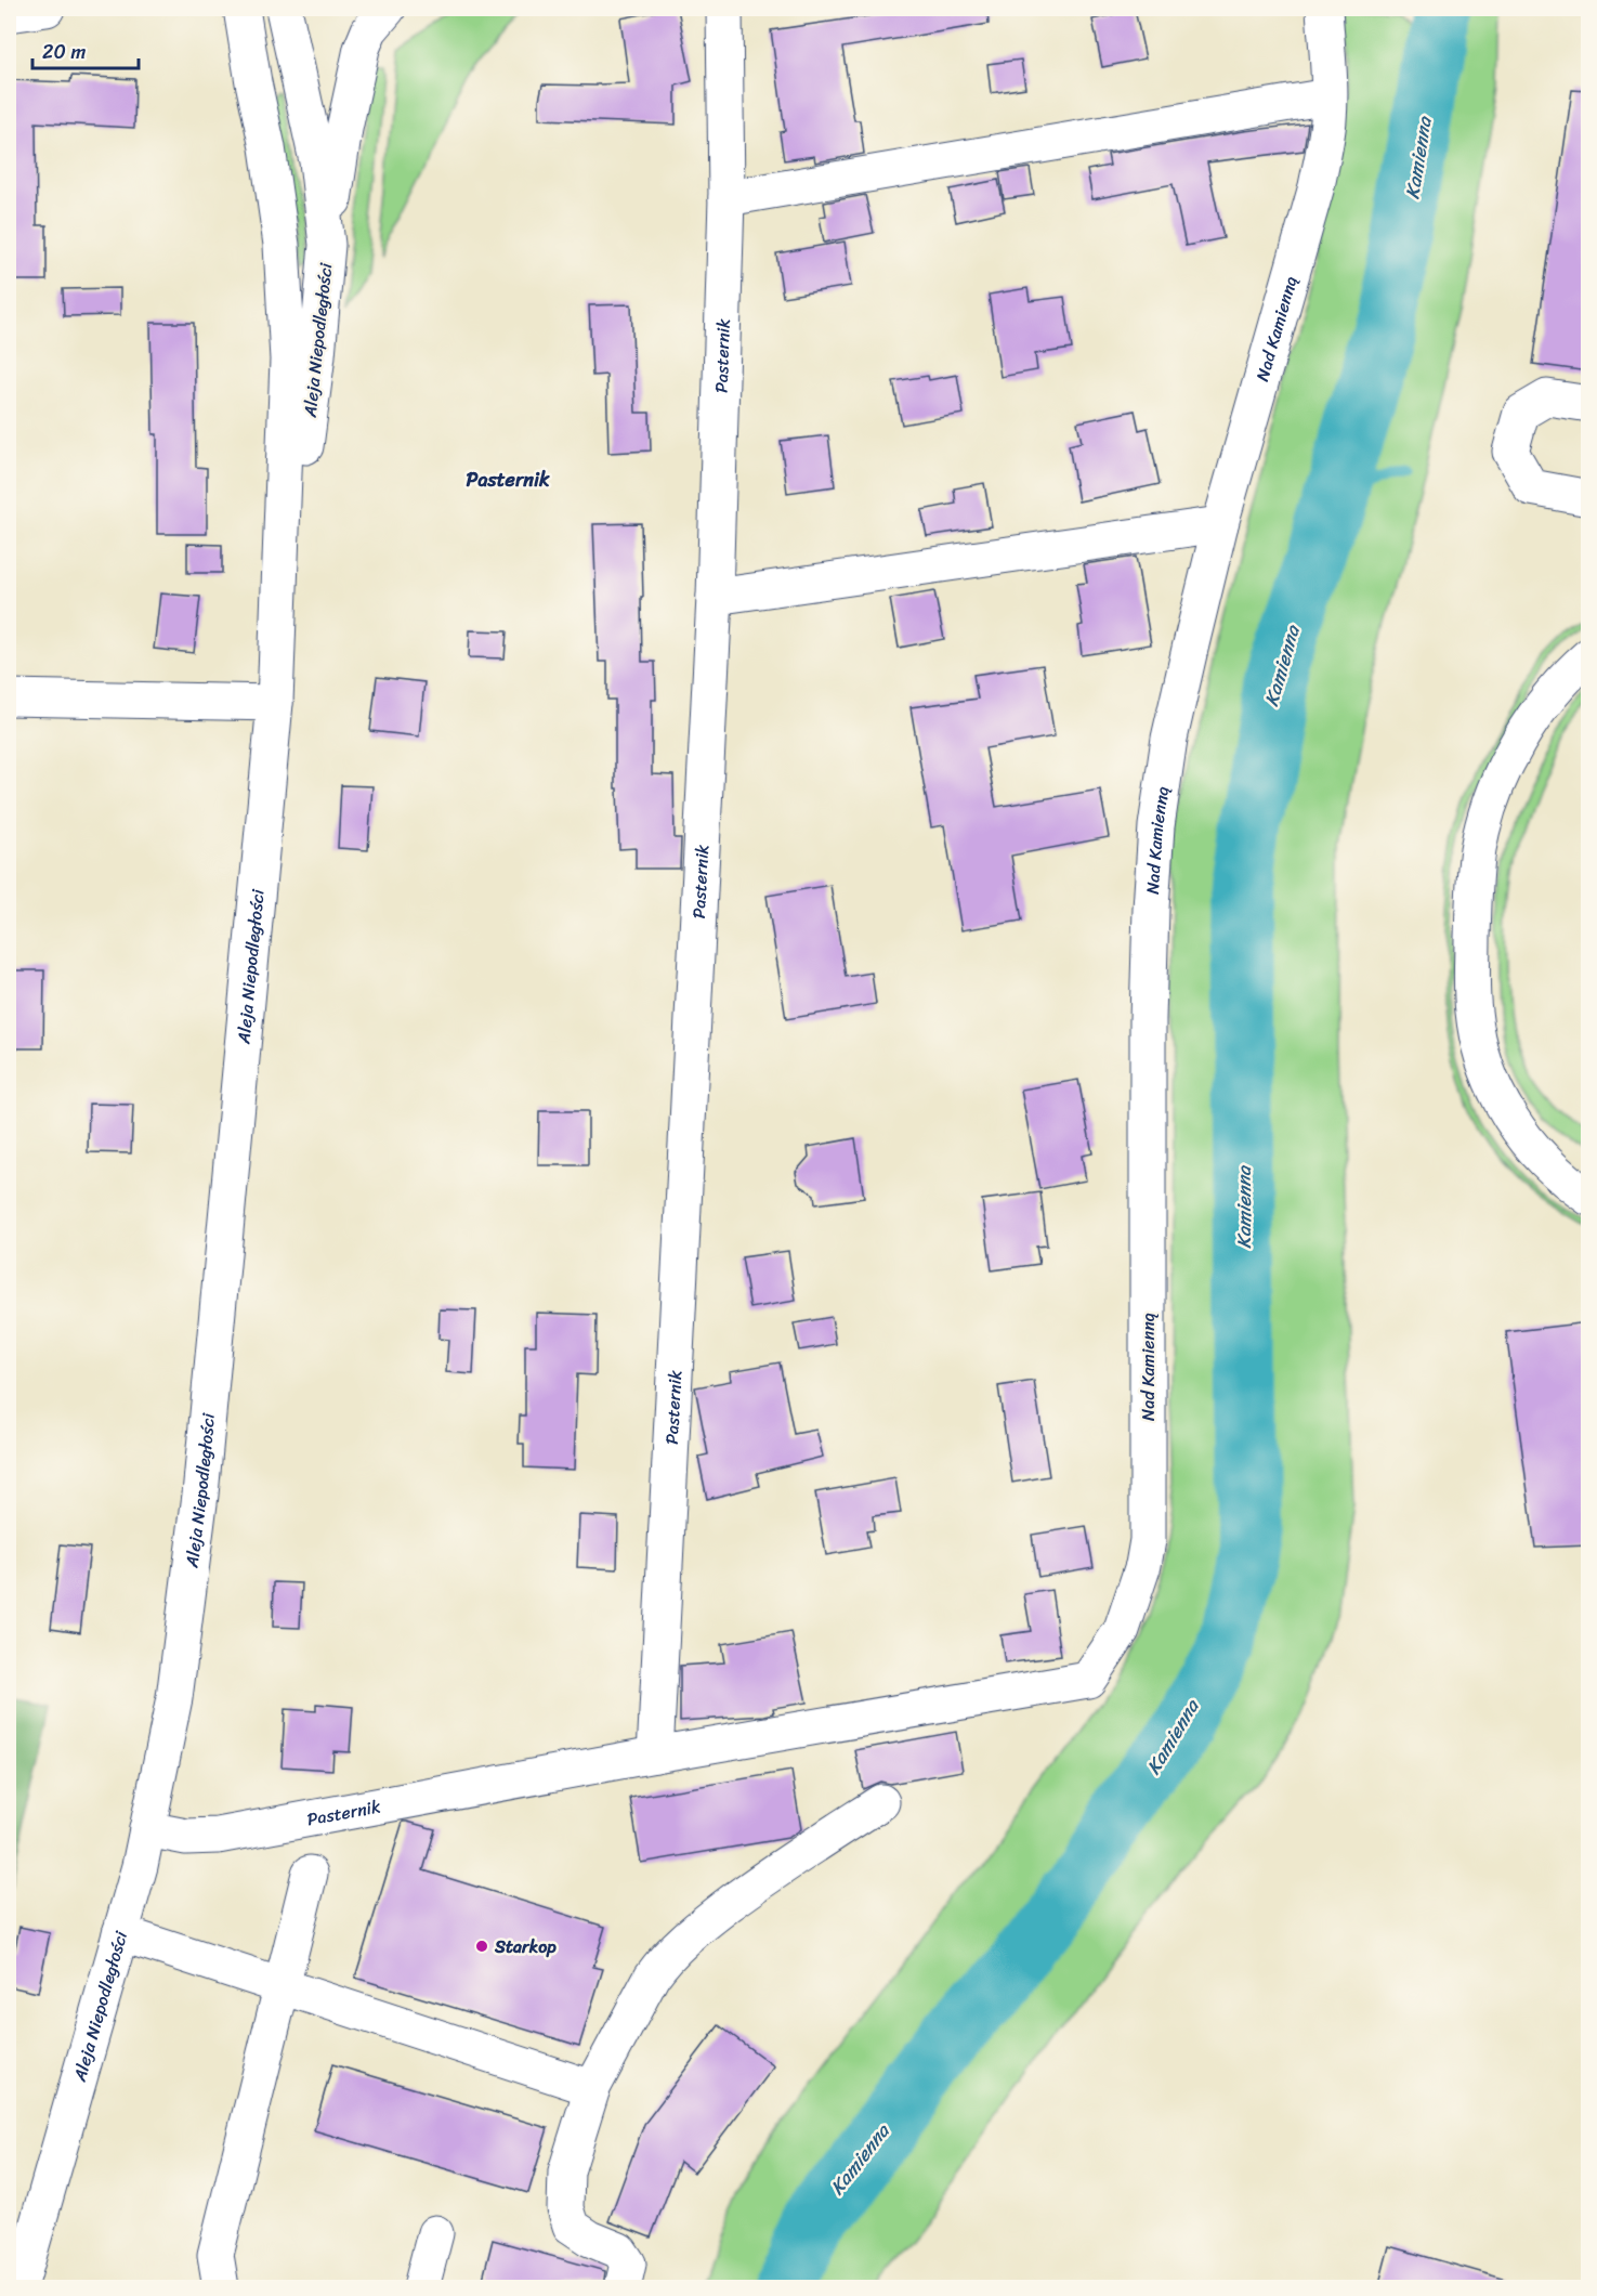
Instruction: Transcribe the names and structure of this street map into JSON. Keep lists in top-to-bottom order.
{
  "streets": {
    "street": ["Nad Kamienną", "Aleja Niepodległości", "Pasternik"]
  },
  "crossings": [
    ["Nad Kamienną", "Pasternik"],
    ["Aleja Niepodległości", "Pasternik"]
  ],
  "districts": ["Pasternik"],
  "water": ["Kamienna"],
  "places": ["Starkop"],
  "scale_bar": "20 m"
}
